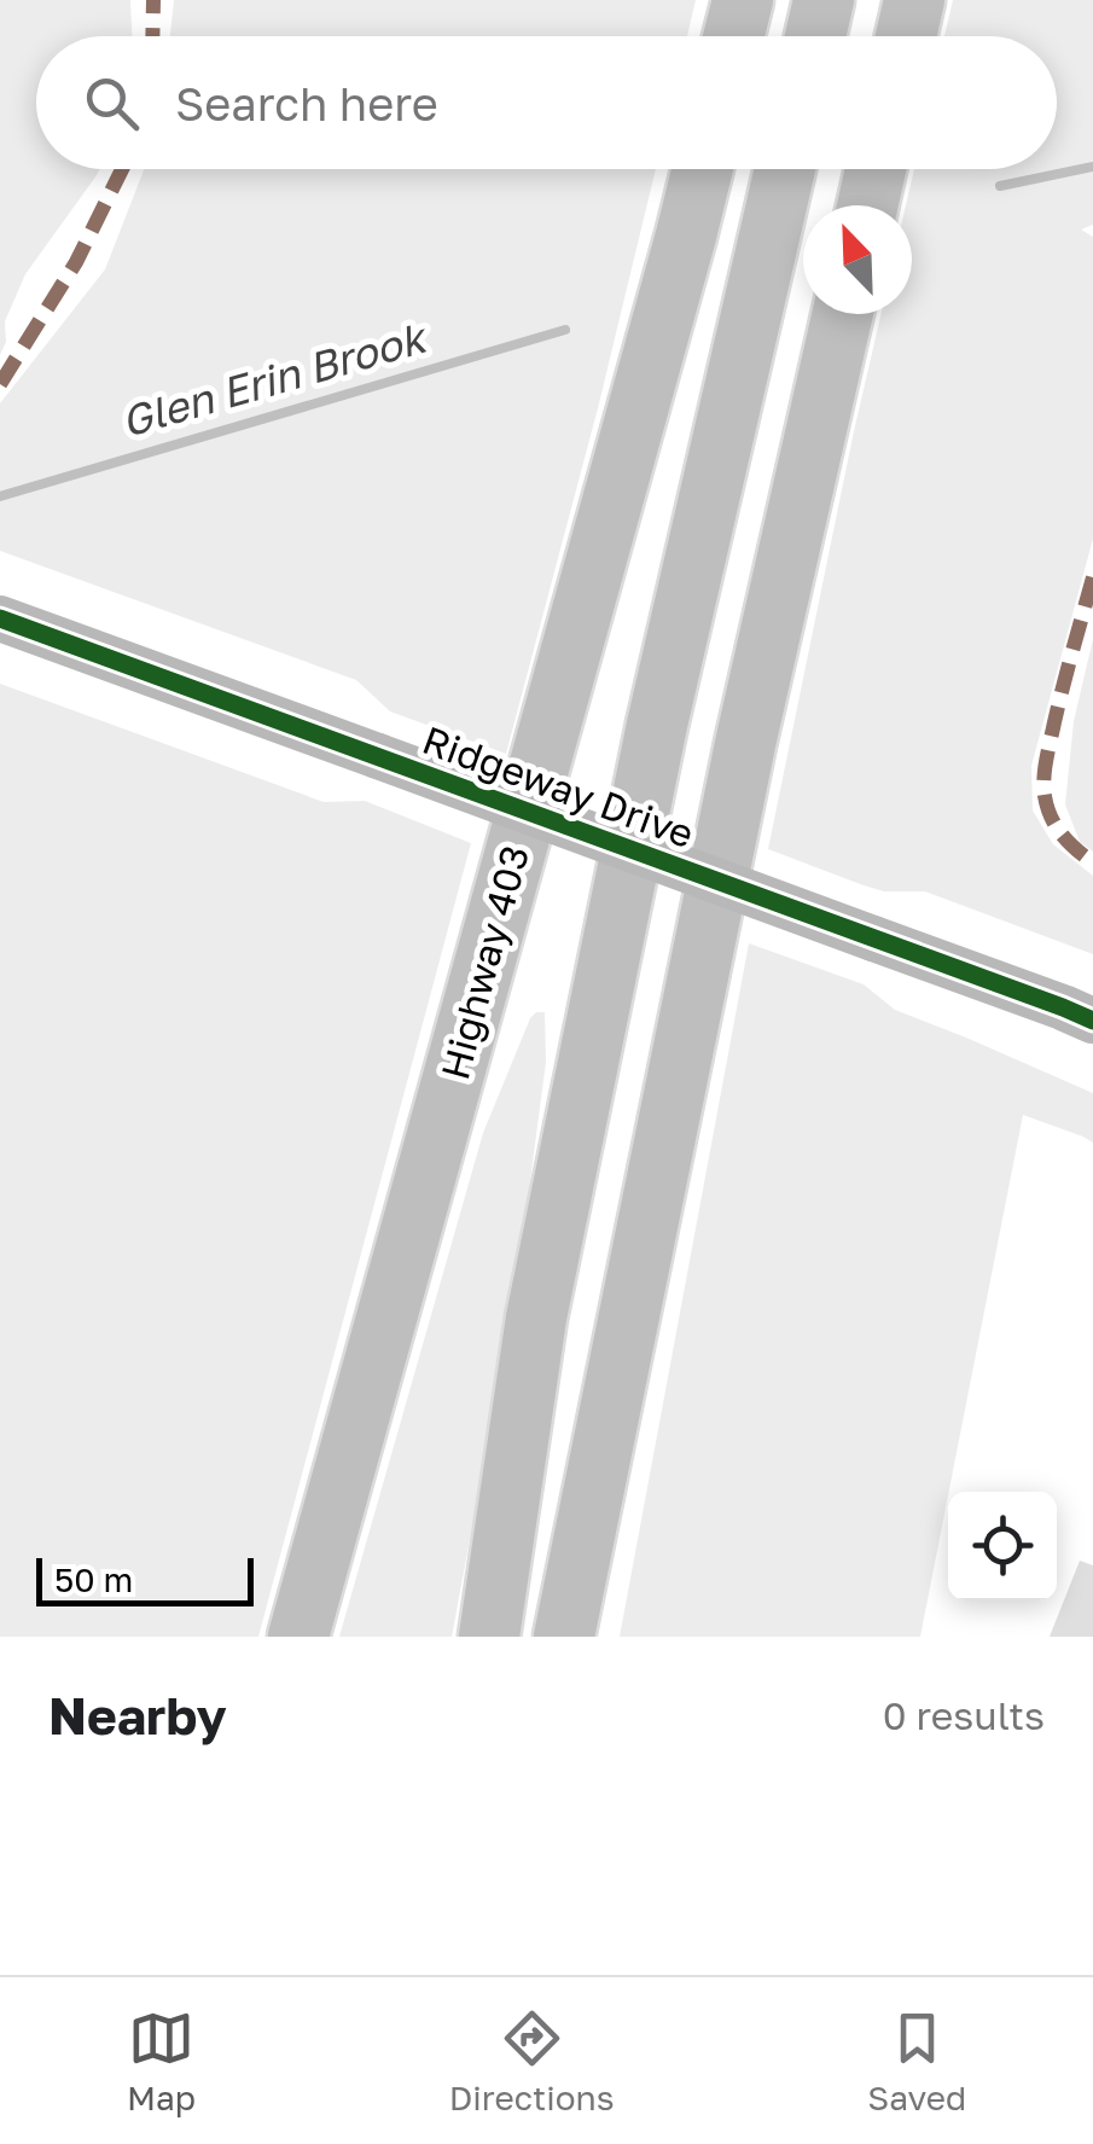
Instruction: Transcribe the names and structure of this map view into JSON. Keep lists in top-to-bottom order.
{
  "streets": {
    "highway": ["Highway 403"],
    "street": ["Ridgeway Drive"]
  },
  "water": ["Glen Erin Brook"],
  "scale_bar": "50 m",
  "north": "top left",
  "page": {
    "search": "Search here",
    "scale": "50 m",
    "heading": ["Nearby", "0 results"],
    "nav": ["Map", "Directions", "Saved"]
  }
}
